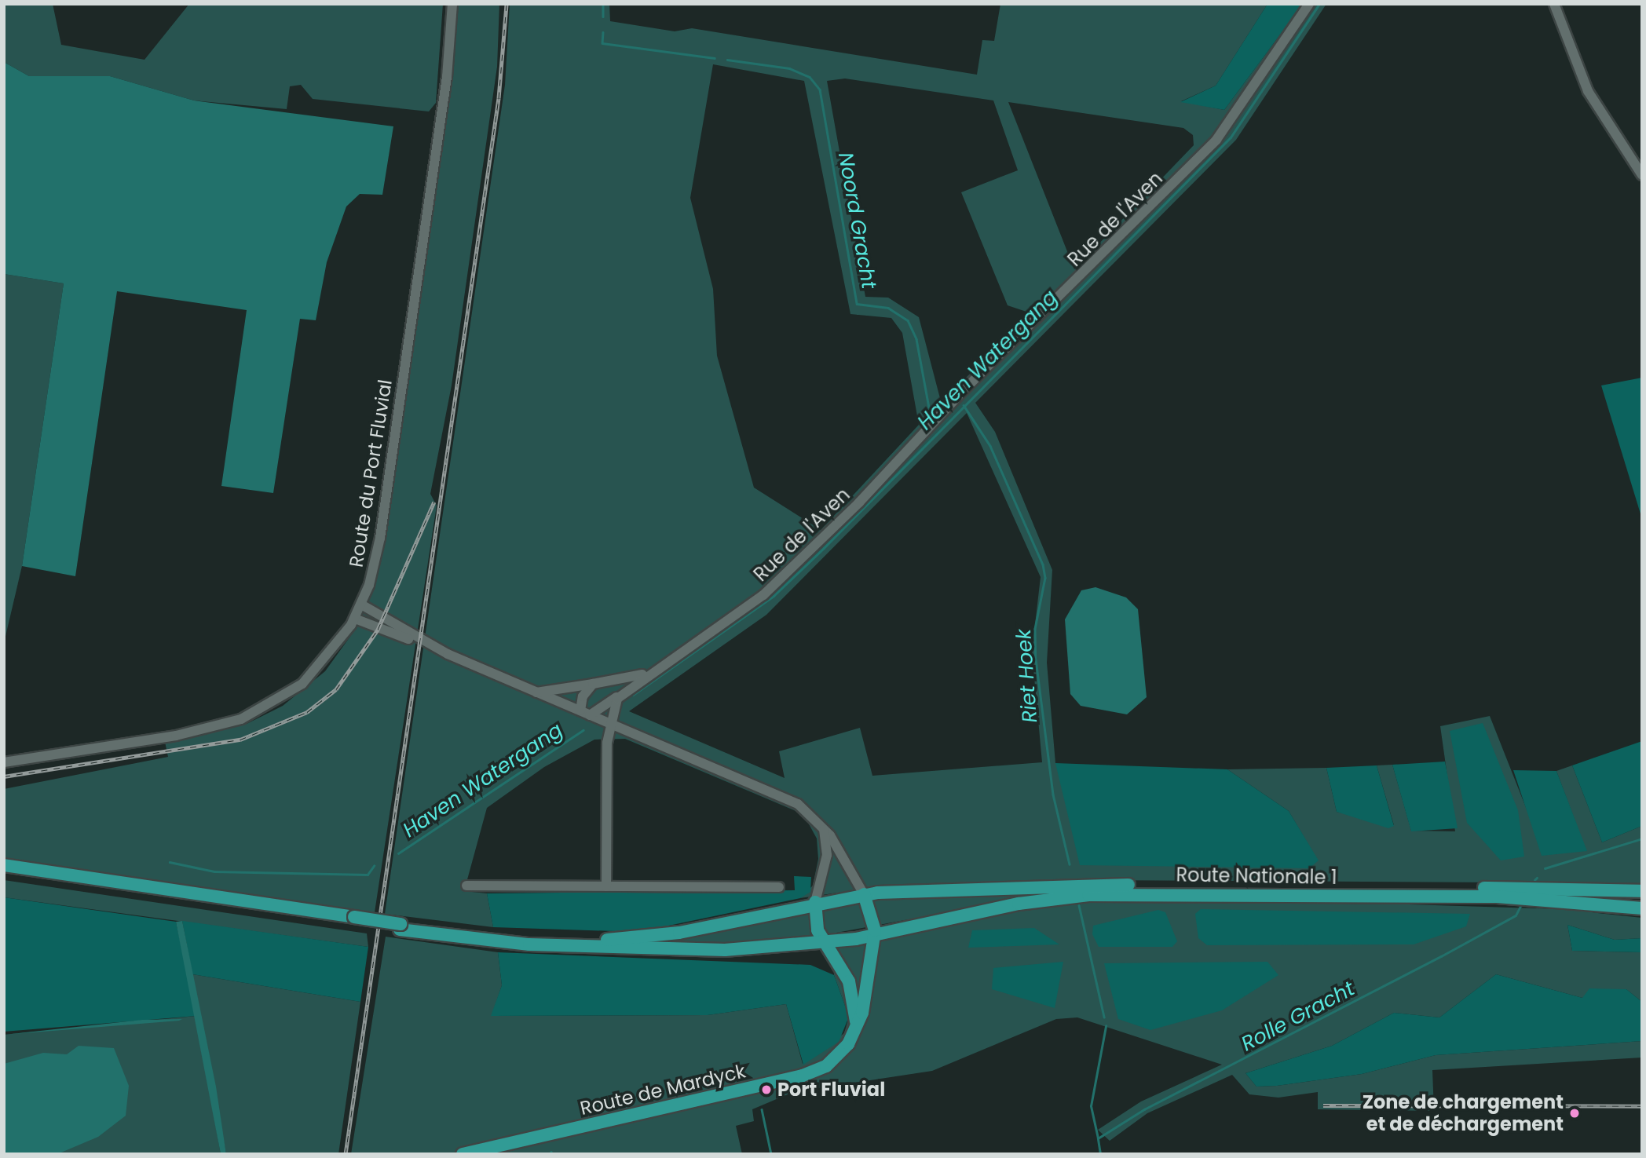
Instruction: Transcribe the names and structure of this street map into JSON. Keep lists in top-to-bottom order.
{
  "streets": {
    "main road": ["Route Nationale 1", "Route de Mardyck"],
    "street": ["Rue de l'Aven", "Route du Port Fluvial"]
  },
  "crossings": [
    ["Route Nationale 1", "Route de Mardyck"]
  ],
  "water": [
    "Noord Gracht",
    "Haven Watergang",
    "Riet Hoek",
    "Rolle Gracht"
  ],
  "places": ["Port Fluvial", "Zone de chargement et de déchargement"]
}
